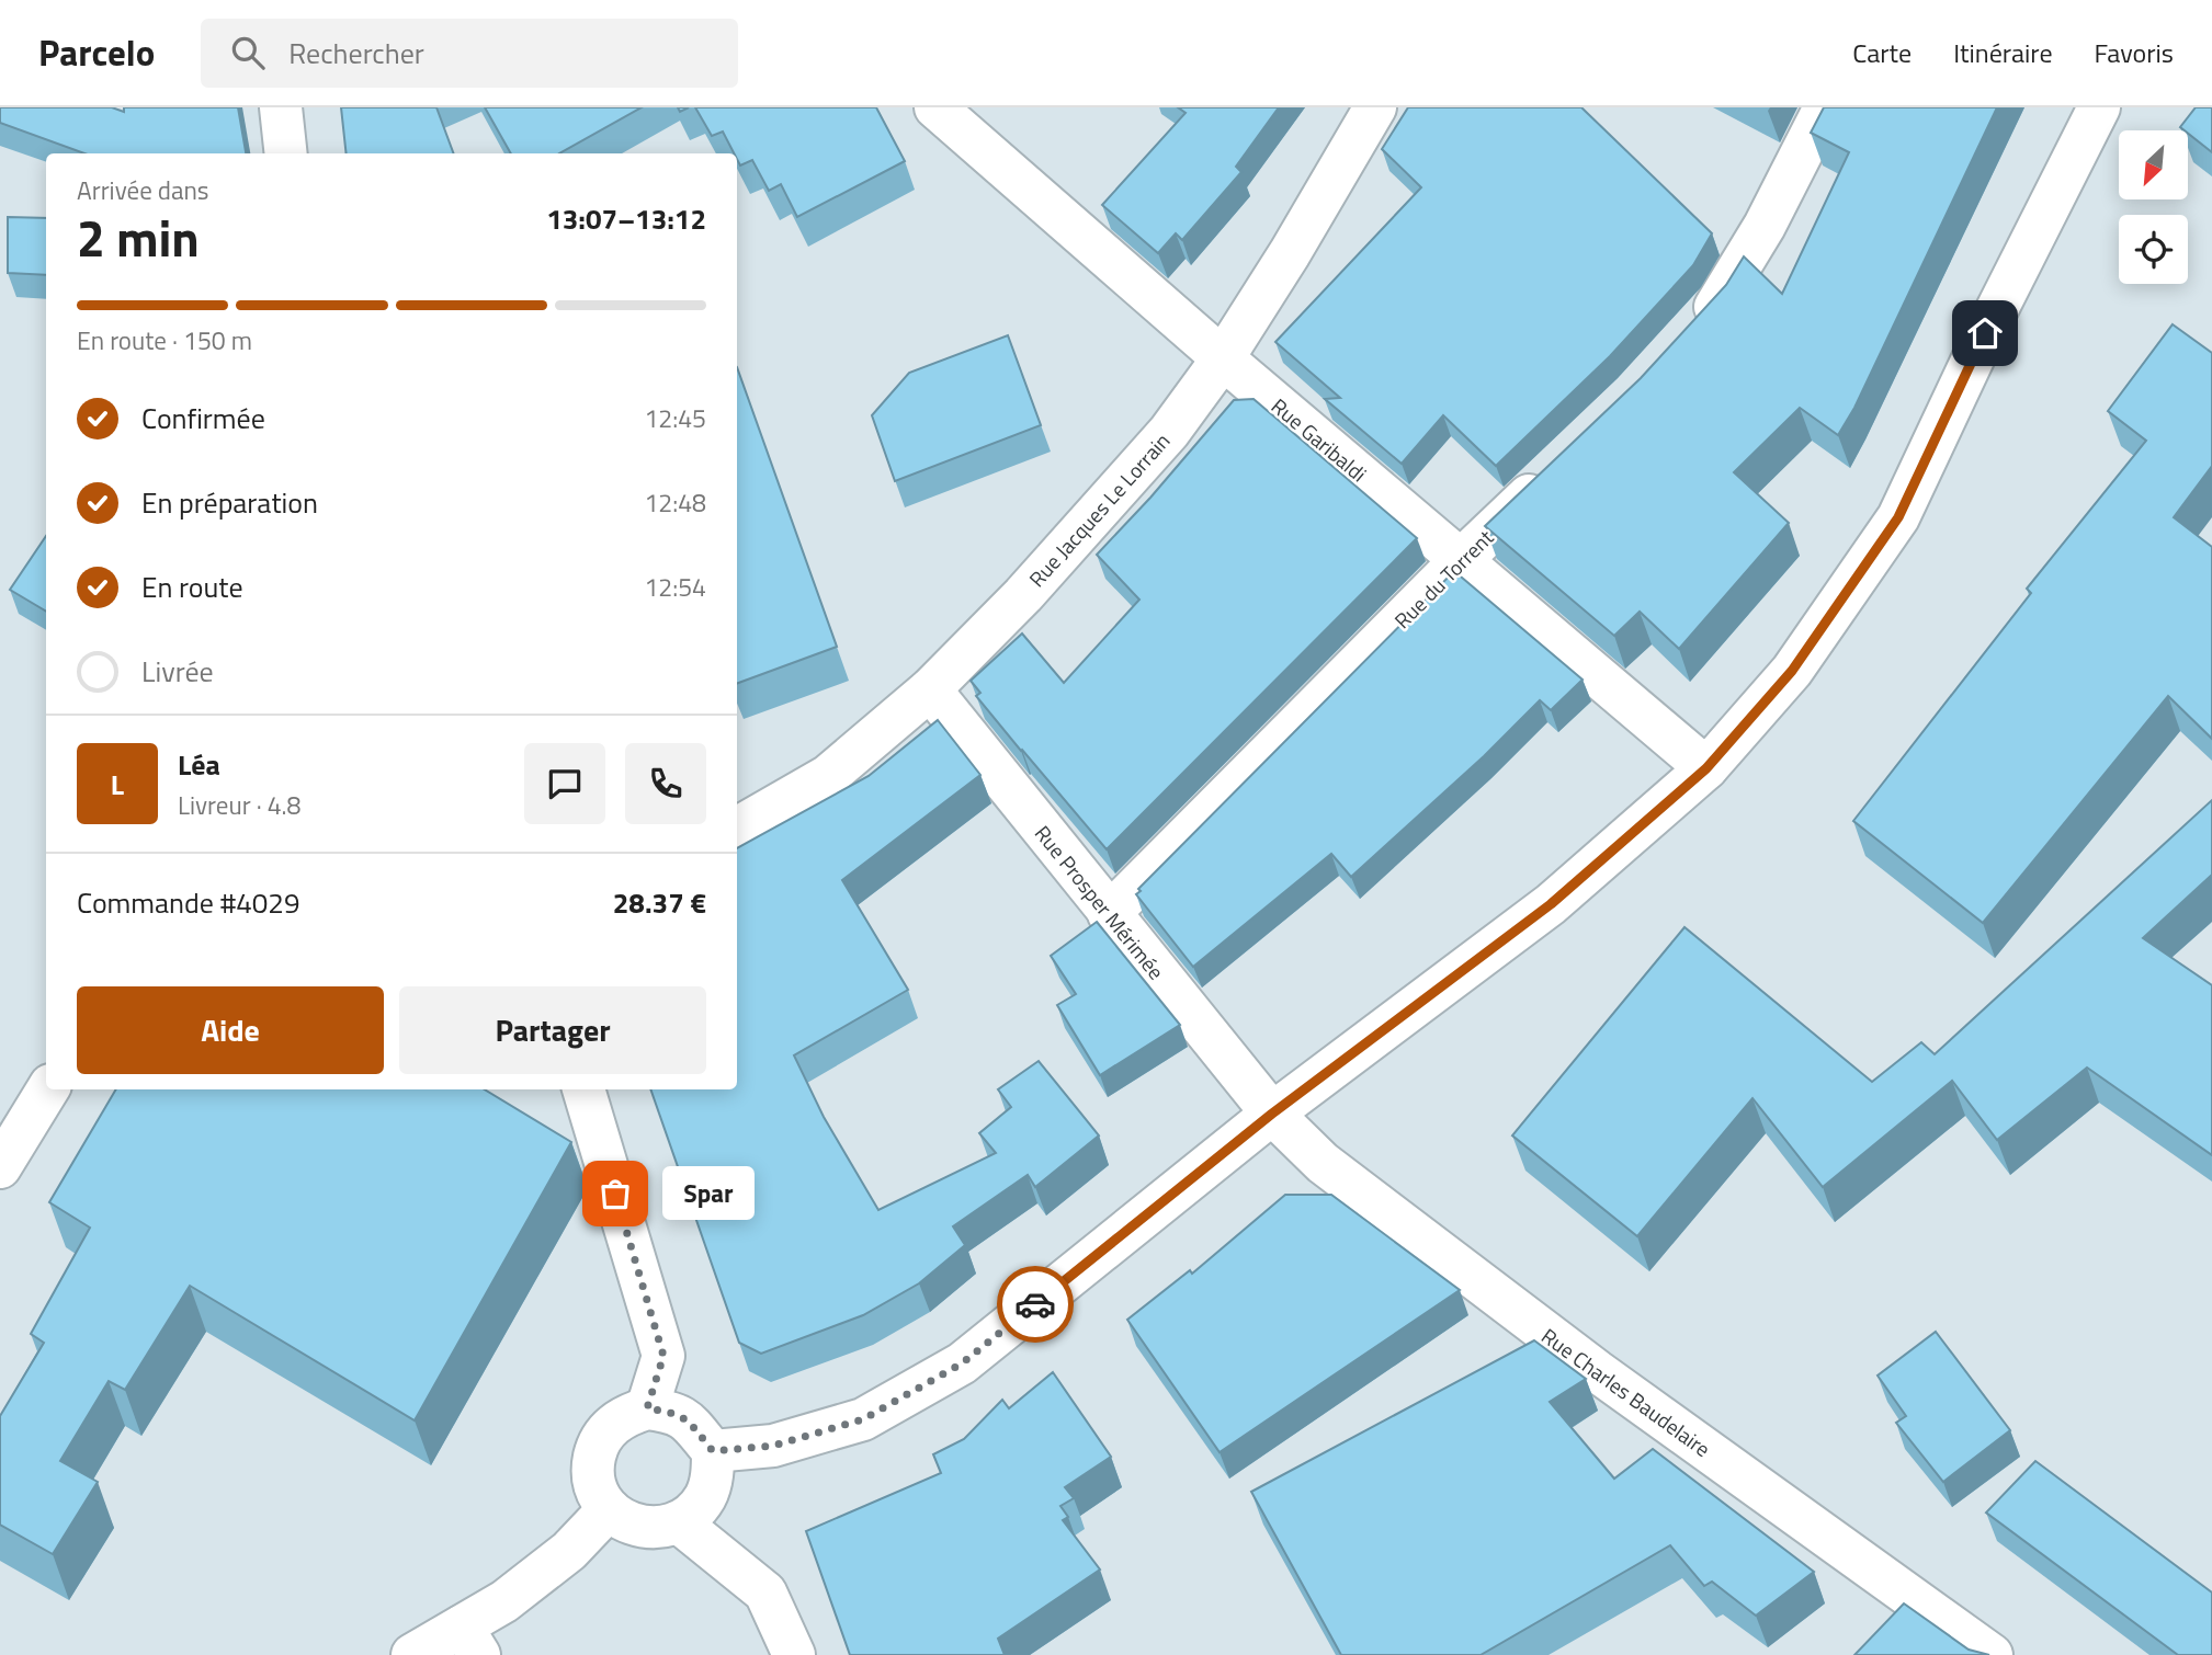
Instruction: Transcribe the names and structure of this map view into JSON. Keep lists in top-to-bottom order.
{
  "streets": {
    "street": [
      "Rue Garibaldi",
      "Rue Jacques Le Lorrain",
      "Rue du Torrent",
      "Rue Prosper Mérimée",
      "Rue Charles Baudelaire"
    ]
  },
  "crossings": [
    ["Rue Garibaldi", "Rue Jacques Le Lorrain"],
    ["Rue Garibaldi", "Rue du Torrent"],
    ["Rue Jacques Le Lorrain", "Rue Prosper Mérimée"],
    ["Rue du Torrent", "Rue Prosper Mérimée"],
    ["Rue Prosper Mérimée", "Rue Charles Baudelaire"]
  ],
  "places": ["Spar"],
  "north": "bottom left",
  "page": {
    "header": "Parcelo",
    "search": "Rechercher",
    "nav": ["Carte", "Itinéraire", "Favoris"],
    "heading": ["2 min", "Arrivée dans", "13:07–13:12"],
    "panel": [
      "Léa",
      "Livreur · 4.8",
      "Commande #4029",
      "28.37 €"
    ],
    "bar": "En route · 150 m",
    "list": [
      ["Confirmée", "12:45"],
      ["En préparation", "12:48"],
      ["En route", "12:54"],
      "Livrée"
    ],
    "round": "L",
    "buttons": ["Aide", "Partager"],
    "bubble": "Spar"
  }
}
